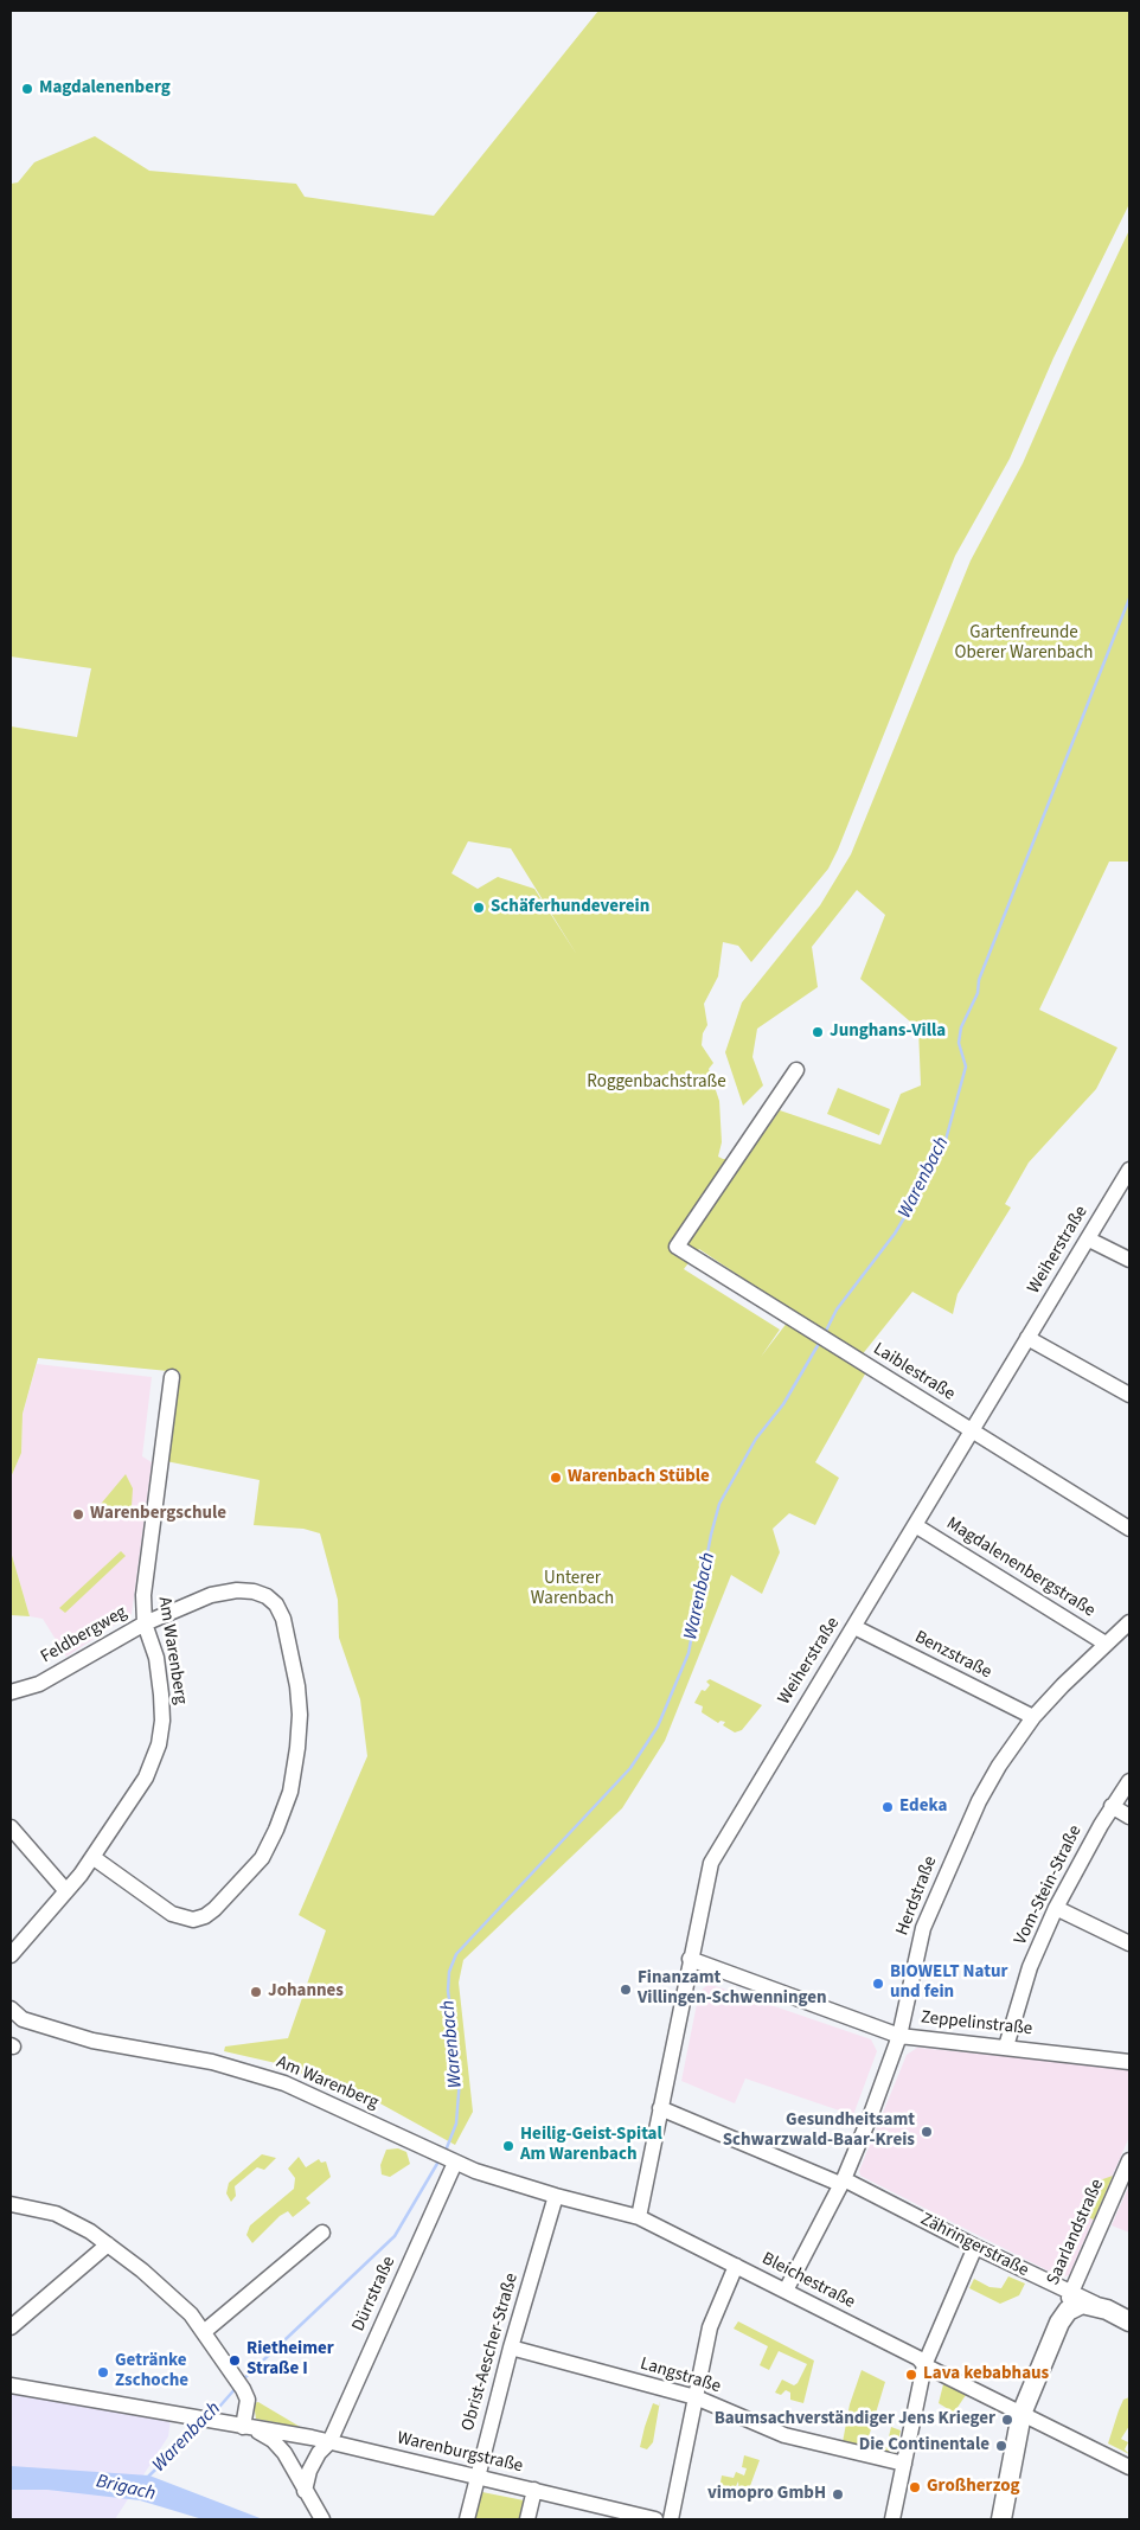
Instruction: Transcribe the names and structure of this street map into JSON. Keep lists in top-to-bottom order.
{
  "streets": {
    "main road": ["Zähringerstraße"],
    "street": [
      "Weiherstraße",
      "Laiblestraße",
      "Magdalenenbergstraße",
      "Feldbergweg",
      "Am Warenberg",
      "Benzstraße",
      "Vom-Stein-Straße",
      "Herdstraße",
      "Zeppelinstraße",
      "Saarlandstraße",
      "Bleichestraße",
      "Dürrstraße",
      "Obrist-Aescher-Straße",
      "Langstraße",
      "Warenburgstraße"
    ]
  },
  "crossings": [
    ["Weiherstraße", "Laiblestraße"],
    ["Weiherstraße", "Magdalenenbergstraße"],
    ["Weiherstraße", "Benzstraße"],
    ["Weiherstraße", "Zeppelinstraße"],
    ["Weiherstraße", "Zähringerstraße"],
    ["Weiherstraße", "Bleichestraße"],
    ["Magdalenenbergstraße", "Herdstraße"],
    ["Feldbergweg", "Am Warenberg"],
    ["Am Warenberg", "Bleichestraße"],
    ["Am Warenberg", "Dürrstraße"],
    ["Benzstraße", "Herdstraße"],
    ["Vom-Stein-Straße", "Zeppelinstraße"],
    ["Herdstraße", "Zeppelinstraße"],
    ["Herdstraße", "Zähringerstraße"],
    ["Herdstraße", "Bleichestraße"],
    ["Saarlandstraße", "Zähringerstraße"],
    ["Bleichestraße", "Dürrstraße"],
    ["Bleichestraße", "Obrist-Aescher-Straße"],
    ["Dürrstraße", "Warenburgstraße"],
    ["Obrist-Aescher-Straße", "Langstraße"],
    ["Obrist-Aescher-Straße", "Warenburgstraße"]
  ],
  "water": ["Warenbach", "Brigach"],
  "parks": ["Gartenfreunde Oberer Warenbach", "Roggenbachstraße", "Unterer Warenbach"],
  "places": [
    "Magdalenenberg",
    "Schäferhundeverein",
    "Junghans-Villa",
    "Warenbach Stüble",
    "Warenbergschule",
    "Edeka",
    "BIOWELT Natur und fein",
    "Finanzamt Villingen-Schwenningen",
    "Johannes",
    "Gesundheitsamt Schwarzwald-Baar-Kreis",
    "Heilig-Geist-Spital Am Warenbach",
    "Rietheimer Straße I",
    "Getränke Zschoche",
    "Lava kebabhaus",
    "Baumsachverständiger Jens Krieger",
    "Die Continentale",
    "Großherzog",
    "vimopro GmbH"
  ]
}
